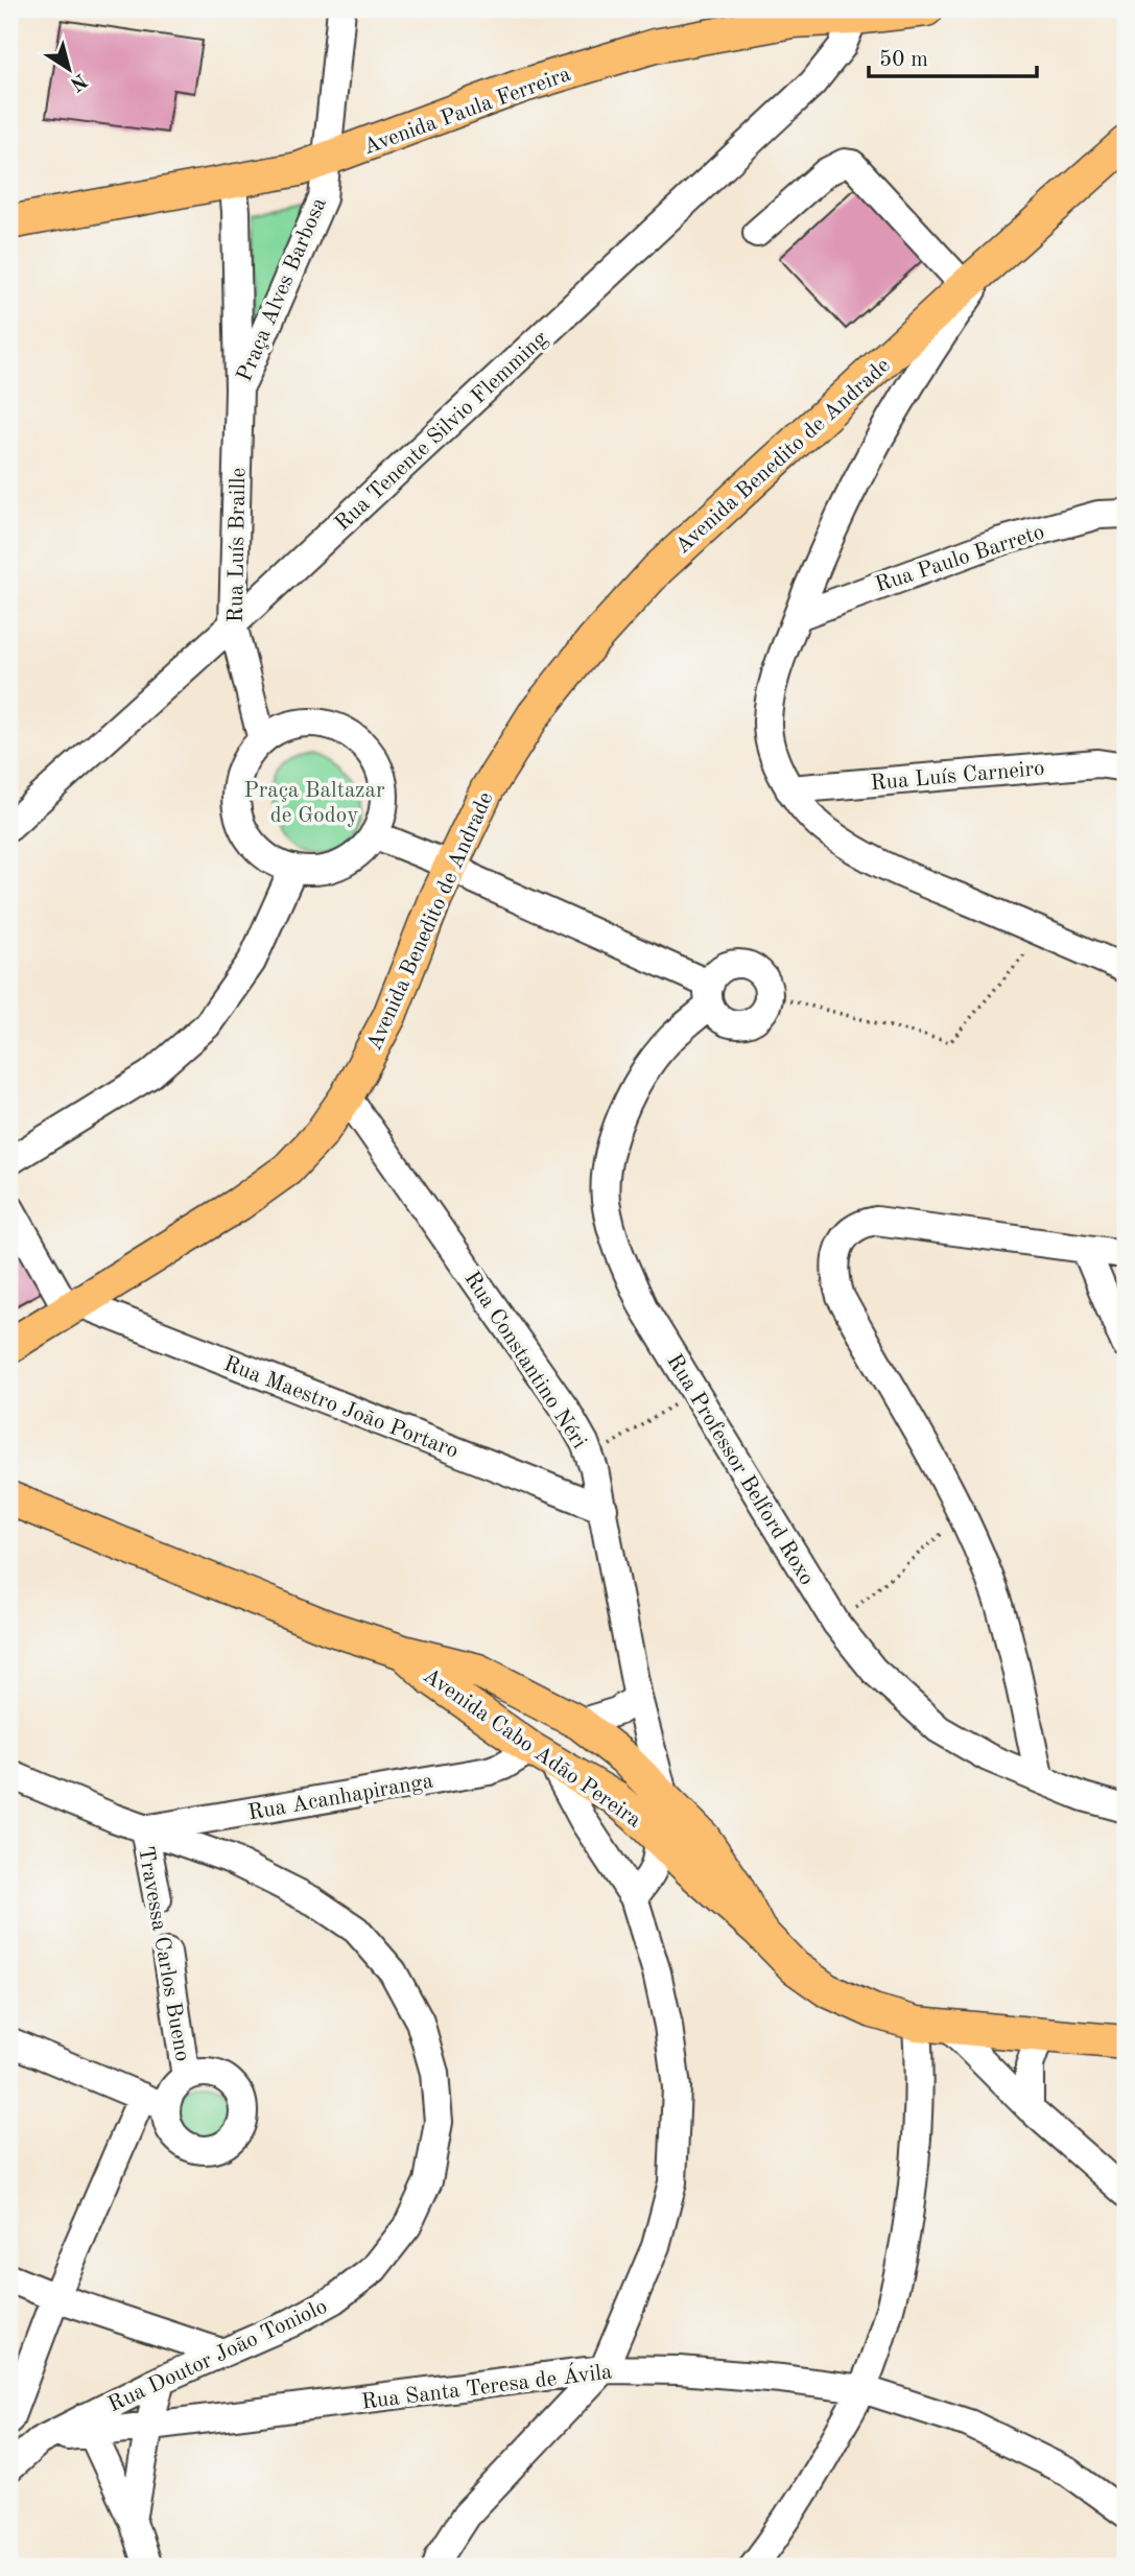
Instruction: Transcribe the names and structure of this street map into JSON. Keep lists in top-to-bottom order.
{
  "streets": {
    "main road": ["Avenida Paula Ferreira", "Avenida Benedito de Andrade", "Avenida Cabo Adão Pereira"],
    "street": [
      "Praça Alves Barbosa",
      "Rua Tenente Silvio Flemming",
      "Rua Luís Braille",
      "Rua Paulo Barreto",
      "Rua Luís Carneiro",
      "Rua Constantino Néri",
      "Rua Maestro João Portaro",
      "Rua Professor Belford Roxo",
      "Rua Acanhapiranga",
      "Travessa Carlos Bueno",
      "Rua Doutor João Toniolo",
      "Rua Santa Teresa de Ávila"
    ]
  },
  "crossings": [
    ["Avenida Paula Ferreira", "Praça Alves Barbosa"],
    ["Avenida Paula Ferreira", "Rua Tenente Silvio Flemming"],
    ["Praça Alves Barbosa", "Rua Luís Braille"],
    ["Rua Tenente Silvio Flemming", "Rua Luís Braille"],
    ["Avenida Benedito de Andrade", "Rua Constantino Néri"],
    ["Avenida Benedito de Andrade", "Rua Maestro João Portaro"],
    ["Rua Constantino Néri", "Rua Maestro João Portaro"],
    ["Rua Constantino Néri", "Avenida Cabo Adão Pereira"],
    ["Avenida Cabo Adão Pereira", "Rua Acanhapiranga"],
    ["Rua Acanhapiranga", "Travessa Carlos Bueno"],
    ["Rua Acanhapiranga", "Rua Doutor João Toniolo"],
    ["Travessa Carlos Bueno", "Rua Doutor João Toniolo"],
    ["Rua Doutor João Toniolo", "Rua Santa Teresa de Ávila"]
  ],
  "parks": ["Praça Baltazar de Godoy"],
  "scale_bar": "50 m",
  "north": "bottom right"
}
